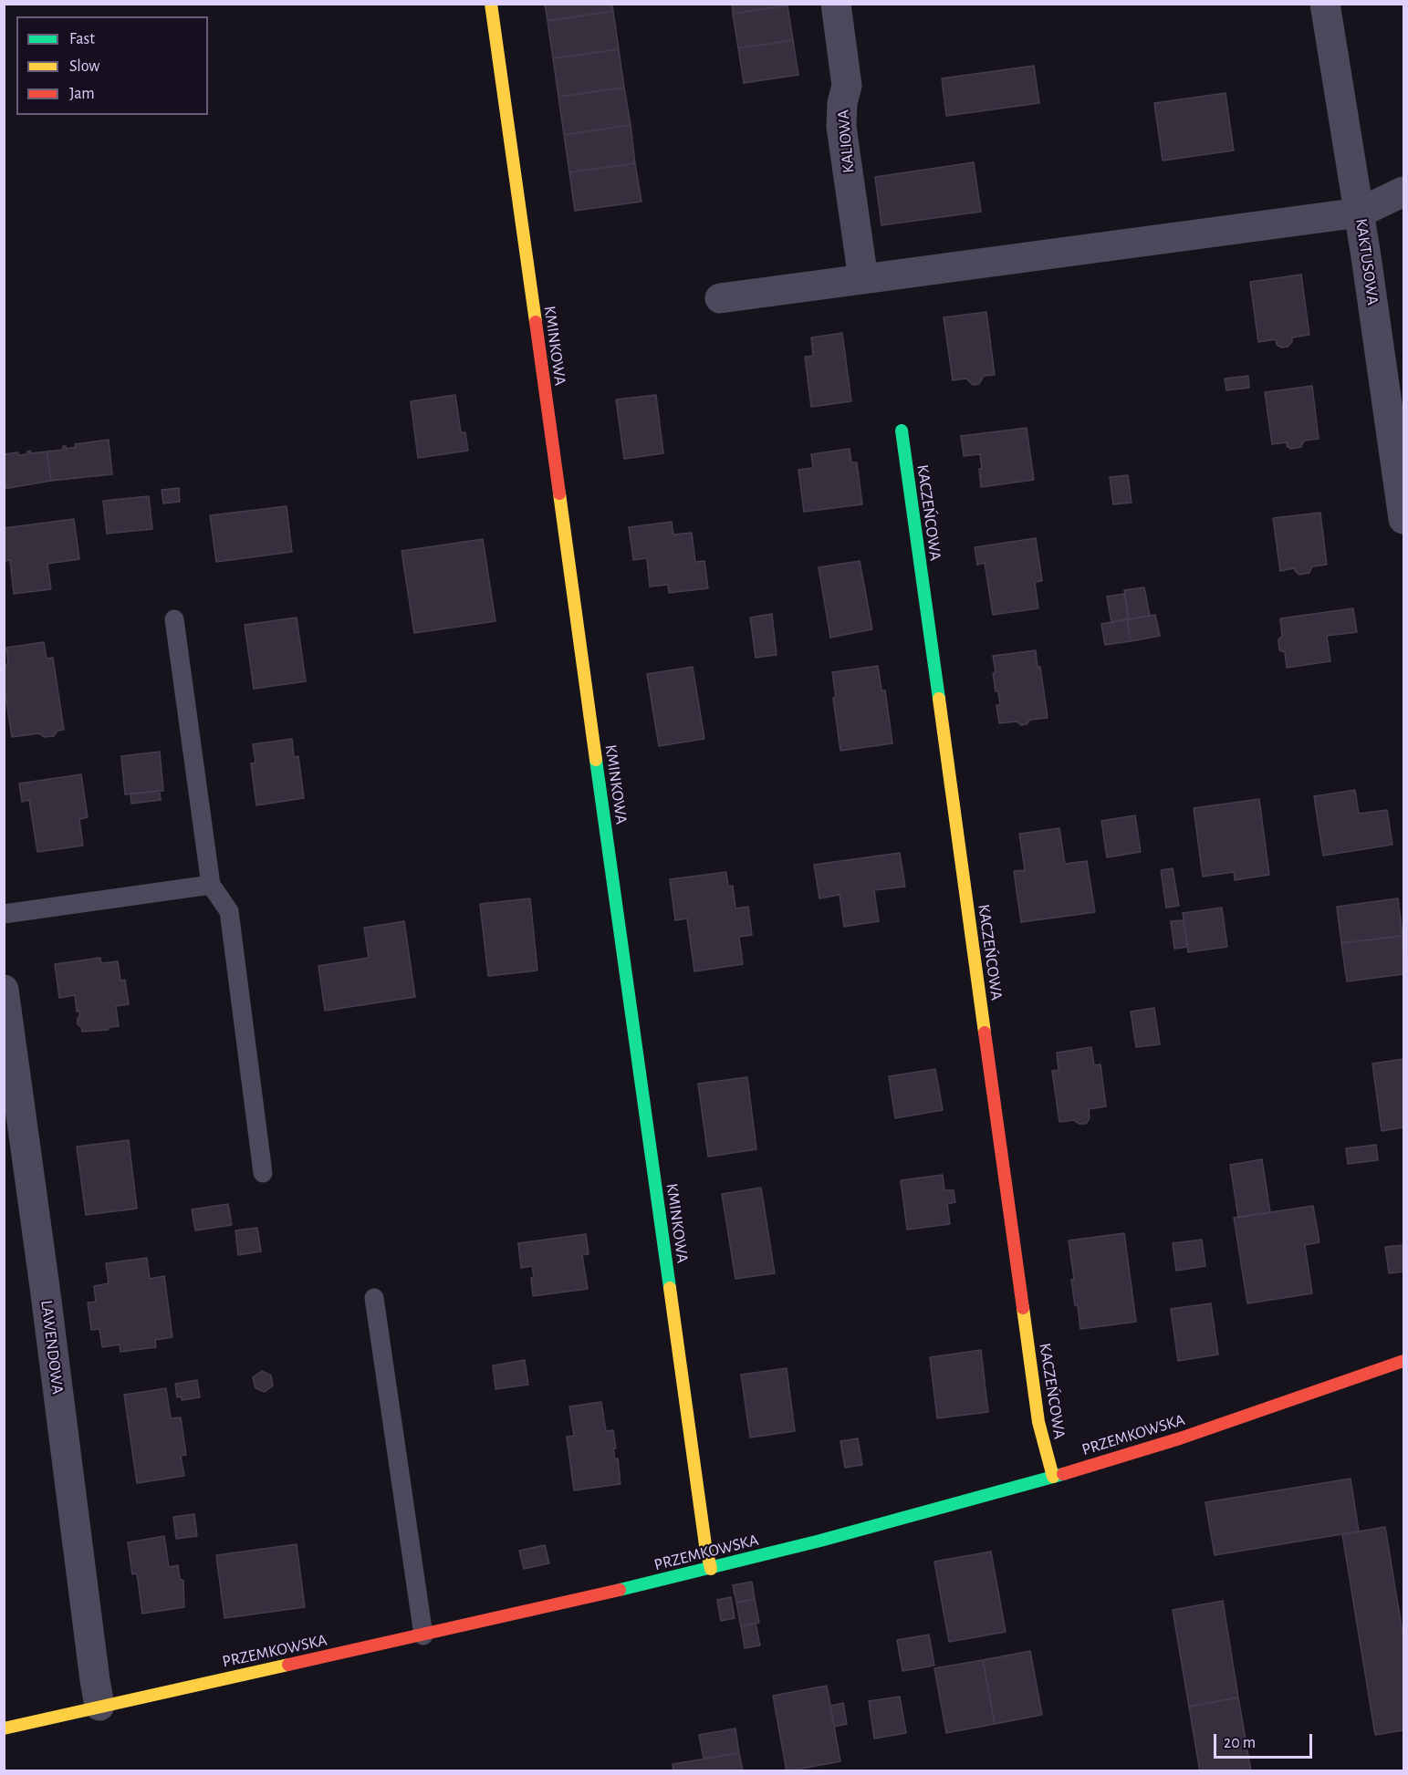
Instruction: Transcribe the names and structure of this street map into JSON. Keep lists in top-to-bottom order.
{
  "streets": {
    "street": [
      "KALIOWA",
      "KAKTUSOWA",
      "KMINKOWA",
      "KACZEŃCOWA",
      "LAWENDOWA",
      "PRZEMKOWSKA"
    ]
  },
  "crossings": [
    ["KMINKOWA", "PRZEMKOWSKA"],
    ["KACZEŃCOWA", "PRZEMKOWSKA"],
    ["LAWENDOWA", "PRZEMKOWSKA"]
  ],
  "legend": ["Fast", "Slow", "Jam"],
  "scale_bar": "20 m"
}
